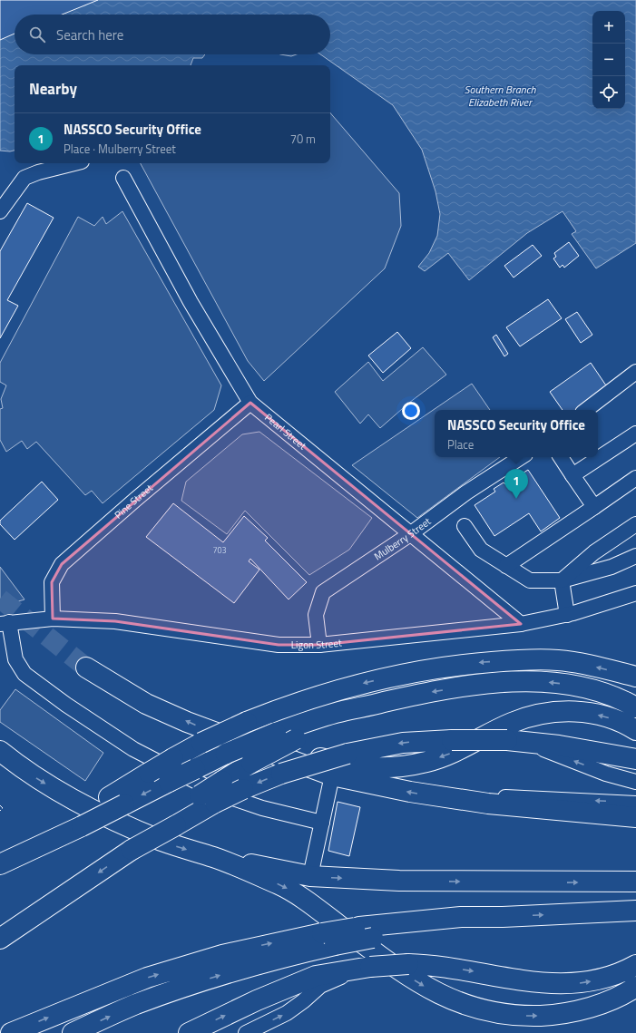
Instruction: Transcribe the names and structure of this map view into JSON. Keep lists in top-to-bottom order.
{
  "streets": {
    "street": [
      "Pearl Street",
      "Pine Street",
      "Mulberry Street",
      "Ligon Street"
    ]
  },
  "crossings": [
    ["Pearl Street", "Pine Street"],
    ["Pearl Street", "Mulberry Street"],
    ["Pearl Street", "Ligon Street"],
    ["Pine Street", "Ligon Street"],
    ["Mulberry Street", "Ligon Street"]
  ],
  "water": ["Southern Branch Elizabeth River"],
  "house_numbers": ["703"],
  "page": {
    "map_buttons": ["+", "−"],
    "search": "Search here",
    "heading": "Nearby",
    "list": [
      {
        "mark": "1",
        "name": "NASSCO Security Office",
        "note": "Place · Mulberry Street",
        "value": "70 m"
      }
    ],
    "popup": ["NASSCO Security Office", "Place"],
    "pins": "1"
  }
}
